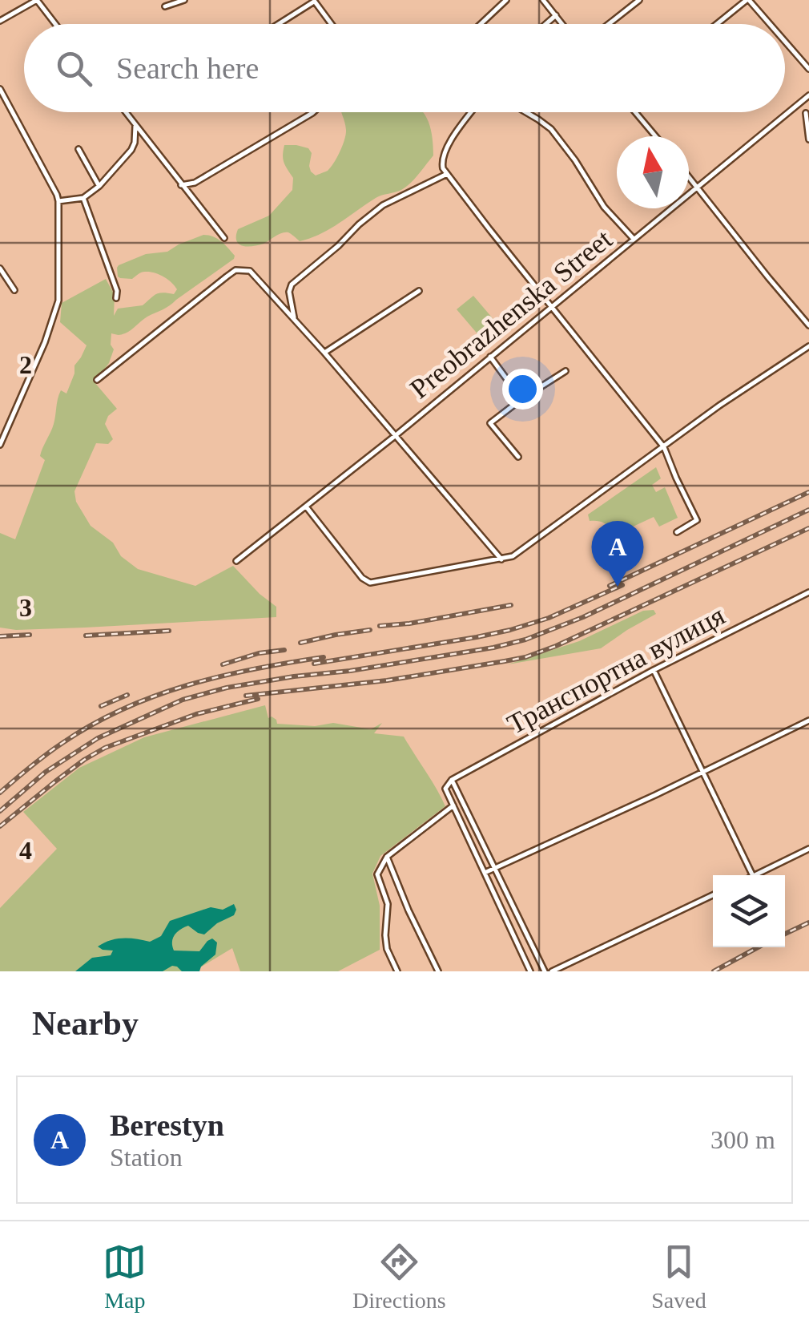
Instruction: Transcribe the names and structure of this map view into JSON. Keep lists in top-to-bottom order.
{
  "streets": {
    "street": ["Preobrazhenska Street", "Транспортна вулиця"]
  },
  "north": "top",
  "page": {
    "search": "Search here",
    "pins": "A",
    "heading": "Nearby",
    "list": [
      {
        "mark": "A",
        "name": "Berestyn",
        "note": "Station",
        "value": "300 m"
      }
    ],
    "nav": ["Map", "Directions", "Saved"]
  },
  "grid": {
    "rows": ["2", "3", "4"]
  }
}
